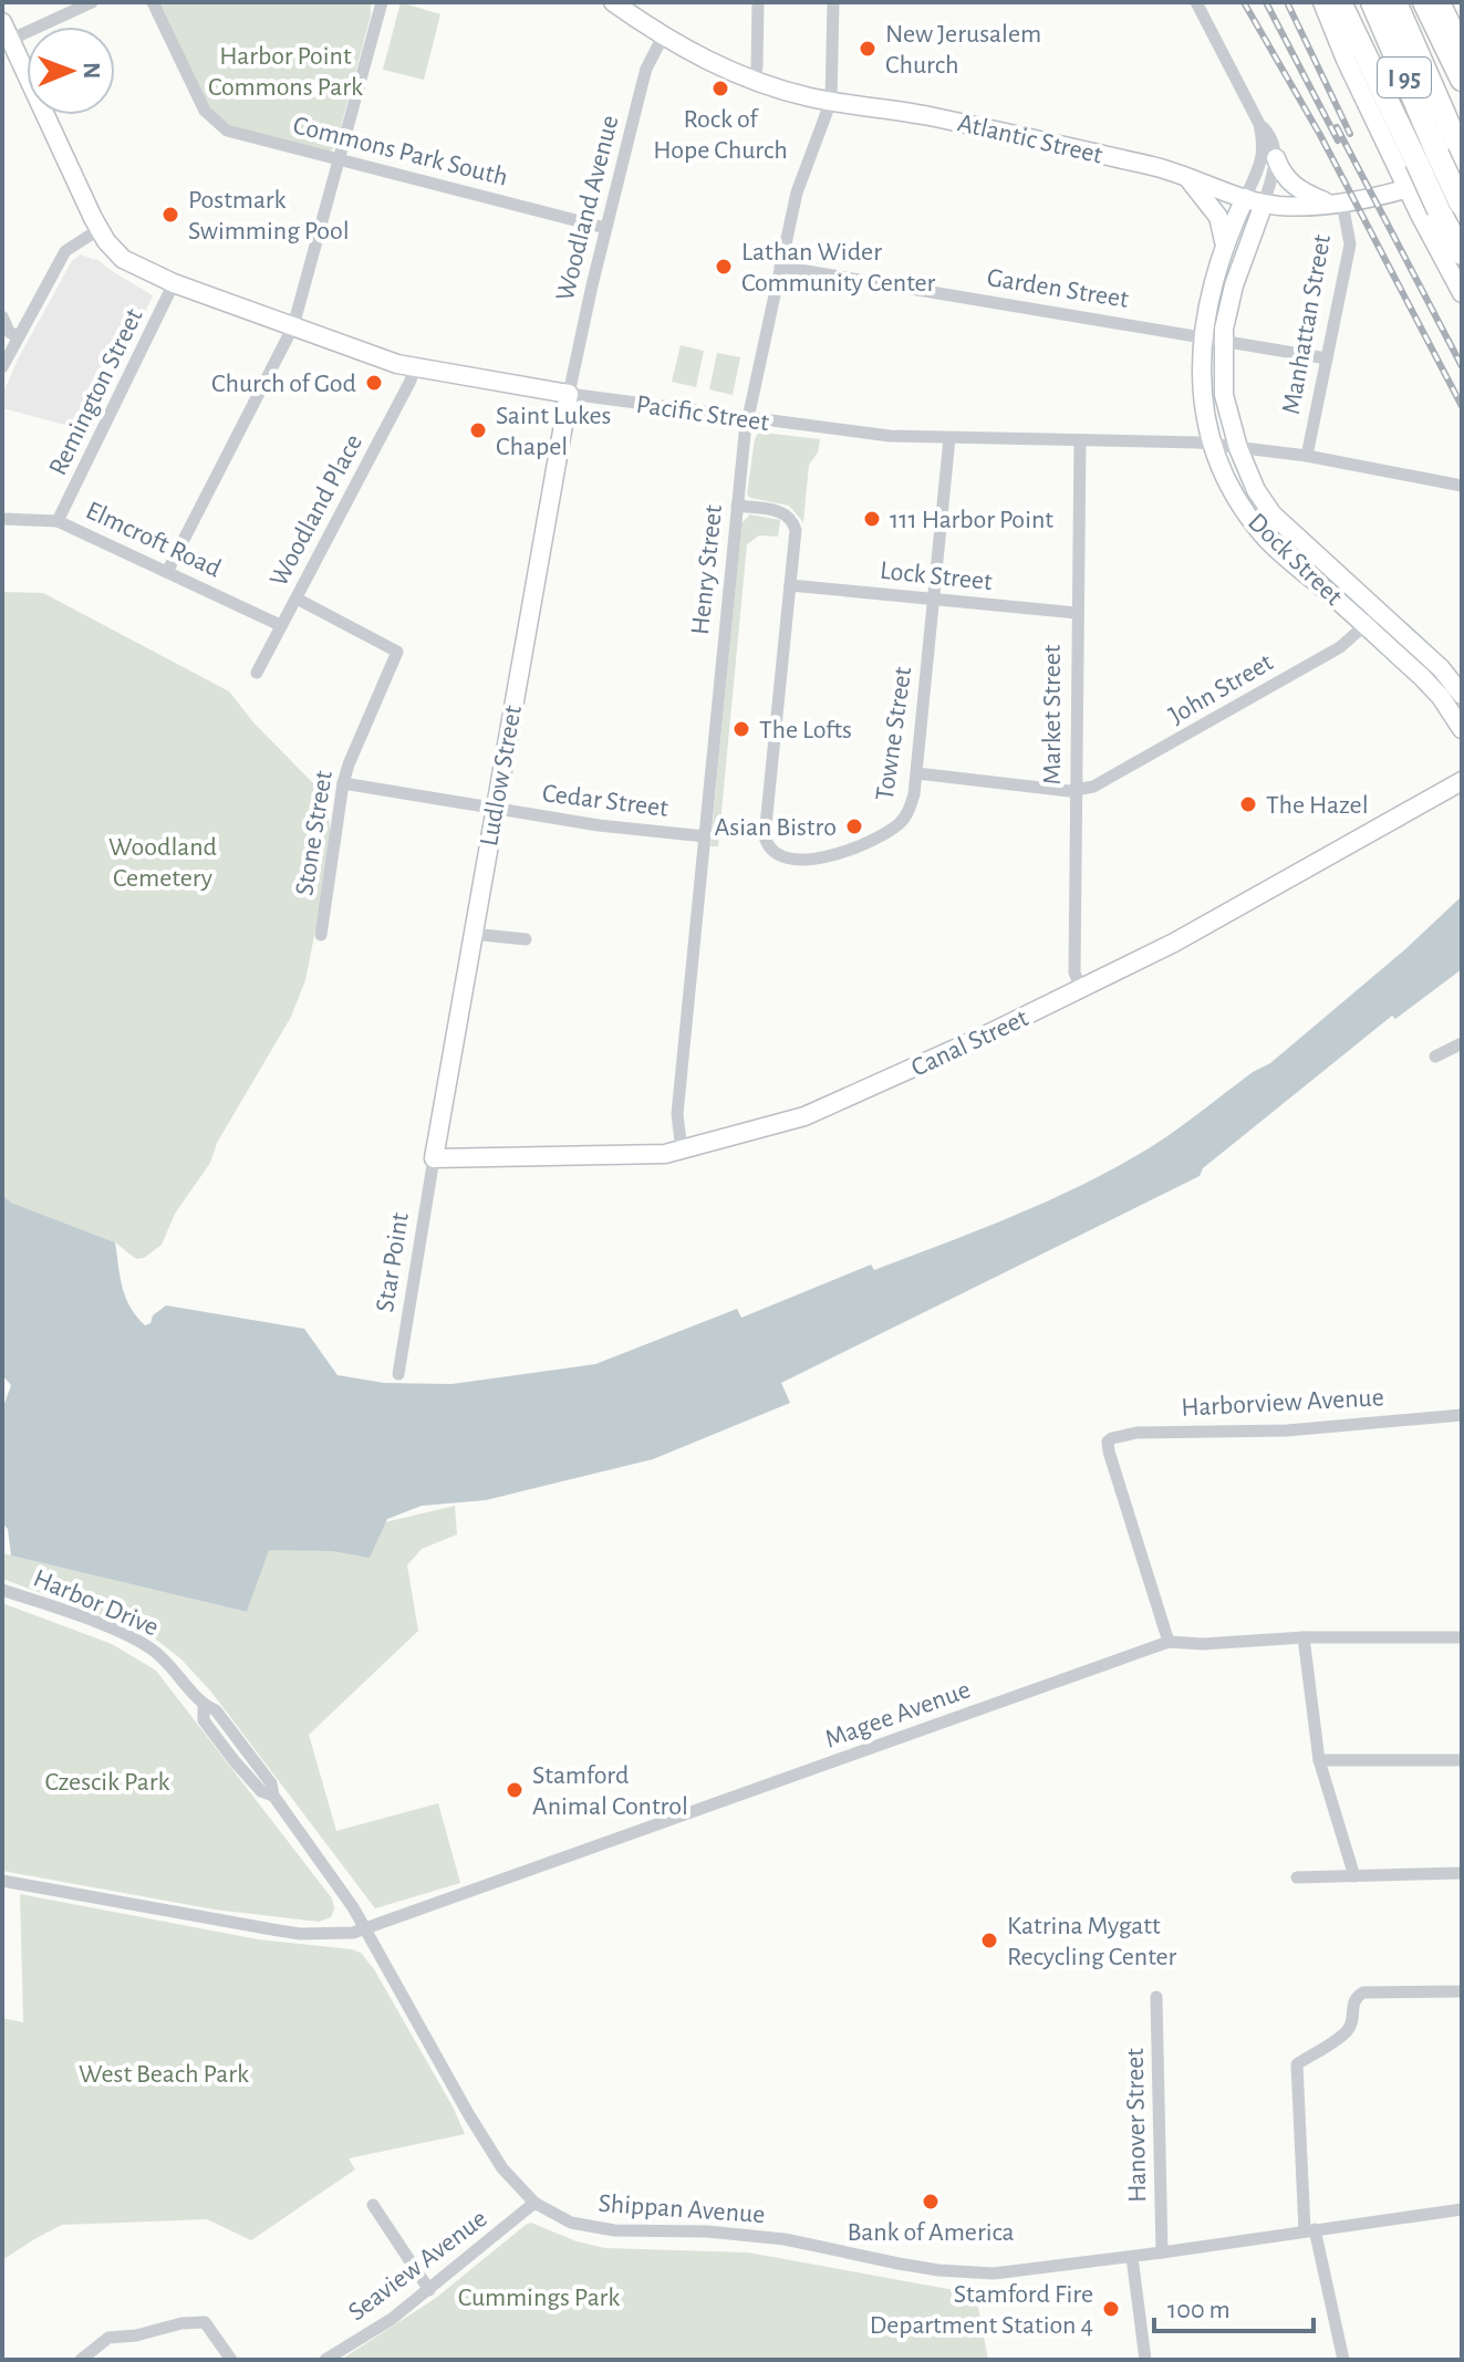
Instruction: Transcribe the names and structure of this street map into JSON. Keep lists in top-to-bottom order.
{
  "streets": {
    "highway": ["I 95"],
    "street": [
      "Atlantic Street",
      "Commons Park South",
      "Woodland Avenue",
      "Garden Street",
      "Manhattan Street",
      "Remington Street",
      "Pacific Street",
      "Woodland Place",
      "Elmcroft Road",
      "Dock Street",
      "Henry Street",
      "Lock Street",
      "John Street",
      "Market Street",
      "Towne Street",
      "Ludlow Street",
      "Cedar Street",
      "Stone Street",
      "Canal Street",
      "Star Point",
      "Harborview Avenue",
      "Harbor Drive",
      "Magee Avenue",
      "Hanover Street",
      "Shippan Avenue",
      "Seaview Avenue"
    ]
  },
  "crossings": [
    ["Atlantic Street", "Woodland Avenue"],
    ["Atlantic Street", "Manhattan Street"],
    ["Atlantic Street", "Dock Street"],
    ["Atlantic Street", "Henry Street"],
    ["Commons Park South", "Woodland Avenue"],
    ["Woodland Avenue", "Pacific Street"],
    ["Woodland Avenue", "Ludlow Street"],
    ["Garden Street", "Manhattan Street"],
    ["Garden Street", "Dock Street"],
    ["Garden Street", "Henry Street"],
    ["Manhattan Street", "Pacific Street"],
    ["Remington Street", "Pacific Street"],
    ["Remington Street", "Elmcroft Road"],
    ["Pacific Street", "Woodland Place"],
    ["Pacific Street", "Dock Street"],
    ["Pacific Street", "Henry Street"],
    ["Pacific Street", "Market Street"],
    ["Pacific Street", "Towne Street"],
    ["Pacific Street", "Ludlow Street"],
    ["Woodland Place", "Elmcroft Road"],
    ["Woodland Place", "Stone Street"],
    ["Dock Street", "John Street"],
    ["Henry Street", "Towne Street"],
    ["Henry Street", "Cedar Street"],
    ["Henry Street", "Canal Street"],
    ["Lock Street", "Market Street"],
    ["Lock Street", "Towne Street"],
    ["John Street", "Market Street"],
    ["Market Street", "Canal Street"],
    ["Ludlow Street", "Cedar Street"],
    ["Ludlow Street", "Canal Street"],
    ["Ludlow Street", "Star Point"],
    ["Cedar Street", "Stone Street"],
    ["Canal Street", "Star Point"],
    ["Harborview Avenue", "Magee Avenue"],
    ["Harbor Drive", "Magee Avenue"],
    ["Harbor Drive", "Shippan Avenue"],
    ["Magee Avenue", "Shippan Avenue"],
    ["Hanover Street", "Shippan Avenue"],
    ["Shippan Avenue", "Seaview Avenue"]
  ],
  "parks": [
    "Harbor Point Commons Park",
    "Woodland Cemetery",
    "Czescik Park",
    "West Beach Park",
    "Cummings Park"
  ],
  "places": [
    "New Jerusalem Church",
    "Rock of Hope Church",
    "Postmark Swimming Pool",
    "Lathan Wider Community Center",
    "Church of God",
    "Saint Lukes Chapel",
    "111 Harbor Point",
    "The Lofts",
    "The Hazel",
    "Asian Bistro",
    "Stamford Animal Control",
    "Katrina Mygatt Recycling Center",
    "Bank of America",
    "Stamford Fire Department Station 4"
  ],
  "scale_bar": "100 m",
  "north": "right"
}
